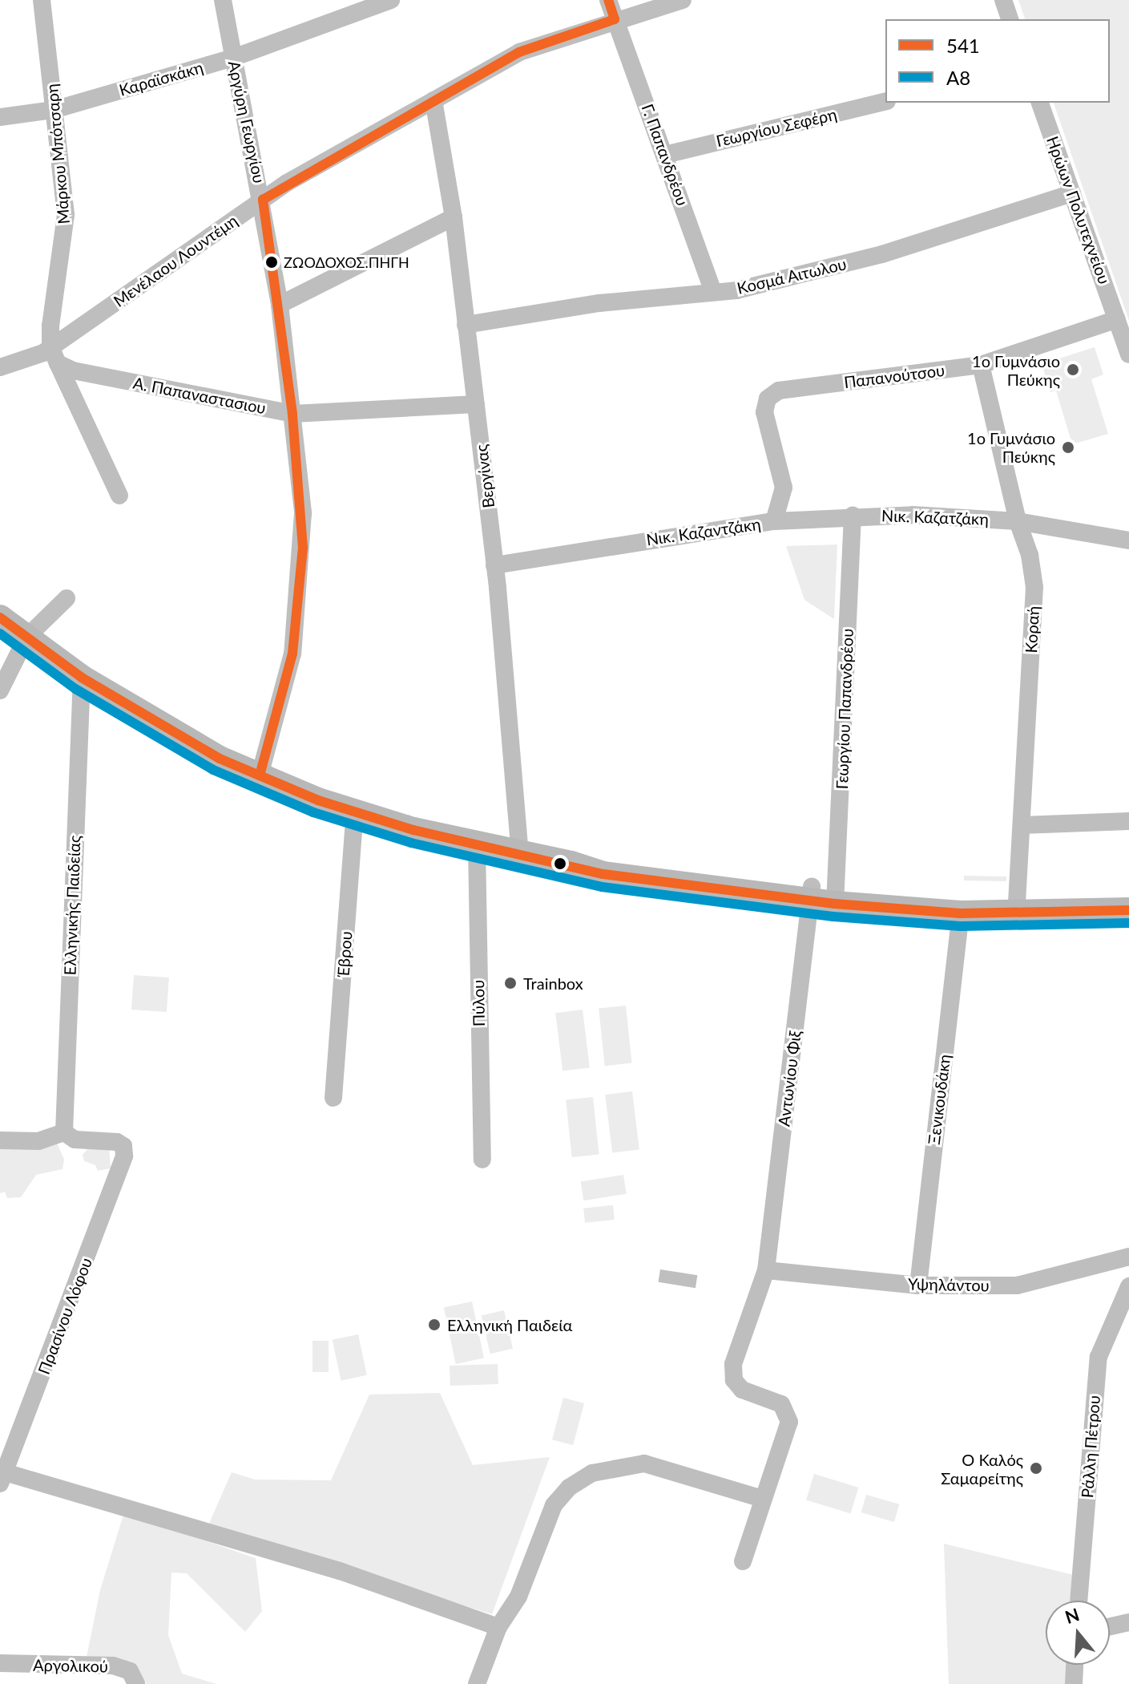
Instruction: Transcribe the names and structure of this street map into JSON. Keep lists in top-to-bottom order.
{
  "streets": {
    "street": [
      "Καραϊσκάκη",
      "Αργύρη Γεωργίου",
      "Γεωργίου Σεφέρη",
      "Μάρκου Μπότσαρη",
      "Γ. Παπανδρέου",
      "Ηρώων Πολυτεχνείου",
      "Μενέλαου Λουντέμη",
      "Κοσμά Αιτωλου",
      "Παπανούτσου",
      "Α. Παπαναστασιου",
      "Βεργίνας",
      "Νικ. Καζατζάκη",
      "Νικ. Καζαντζάκη",
      "Κοραή",
      "Γεωργίου Παπανδρέου",
      "Ελληνικής Παιδείας",
      "Έβρου",
      "Πύλου",
      "Αντωνίου Φιξ",
      "Ξενικουδάκη",
      "Υψηλάντου",
      "Πρασίνου Λόφου",
      "Ράλλη Πέτρου",
      "Αργολικού"
    ]
  },
  "crossings": [
    ["Καραϊσκάκη", "Αργύρη Γεωργίου"],
    ["Καραϊσκάκη", "Μάρκου Μπότσαρη"],
    ["Αργύρη Γεωργίου", "Μενέλαου Λουντέμη"],
    ["Αργύρη Γεωργίου", "Α. Παπαναστασιου"],
    ["Γεωργίου Σεφέρη", "Γ. Παπανδρέου"],
    ["Μάρκου Μπότσαρη", "Μενέλαου Λουντέμη"],
    ["Γ. Παπανδρέου", "Μενέλαου Λουντέμη"],
    ["Γ. Παπανδρέου", "Κοσμά Αιτωλου"],
    ["Ηρώων Πολυτεχνείου", "Κοσμά Αιτωλου"],
    ["Ηρώων Πολυτεχνείου", "Παπανούτσου"],
    ["Μενέλαου Λουντέμη", "Βεργίνας"],
    ["Κοσμά Αιτωλου", "Βεργίνας"],
    ["Παπανούτσου", "Νικ. Καζαντζάκη"],
    ["Παπανούτσου", "Κοραή"],
    ["Α. Παπαναστασιου", "Βεργίνας"],
    ["Βεργίνας", "Νικ. Καζαντζάκη"],
    ["Νικ. Καζατζάκη", "Νικ. Καζαντζάκη"],
    ["Νικ. Καζατζάκη", "Κοραή"],
    ["Νικ. Καζατζάκη", "Γεωργίου Παπανδρέου"],
    ["Γεωργίου Παπανδρέου", "Αντωνίου Φιξ"],
    ["Ελληνικής Παιδείας", "Πρασίνου Λόφου"],
    ["Αντωνίου Φιξ", "Υψηλάντου"],
    ["Ξενικουδάκη", "Υψηλάντου"]
  ],
  "places": [
    "ΖΩΟΔΟΧΟΣ.ΠΗΓΗ",
    "1ο Γυμνάσιο Πεύκης",
    "1o Γυμνάσιο Πεύκης",
    "Trainbox",
    "Ελληνική Παιδεία",
    "Ο Καλός Σαμαρείτης"
  ],
  "lines": ["transit line 541", "transit line A8"],
  "legend": ["541", "A8"],
  "north": "top"
}
